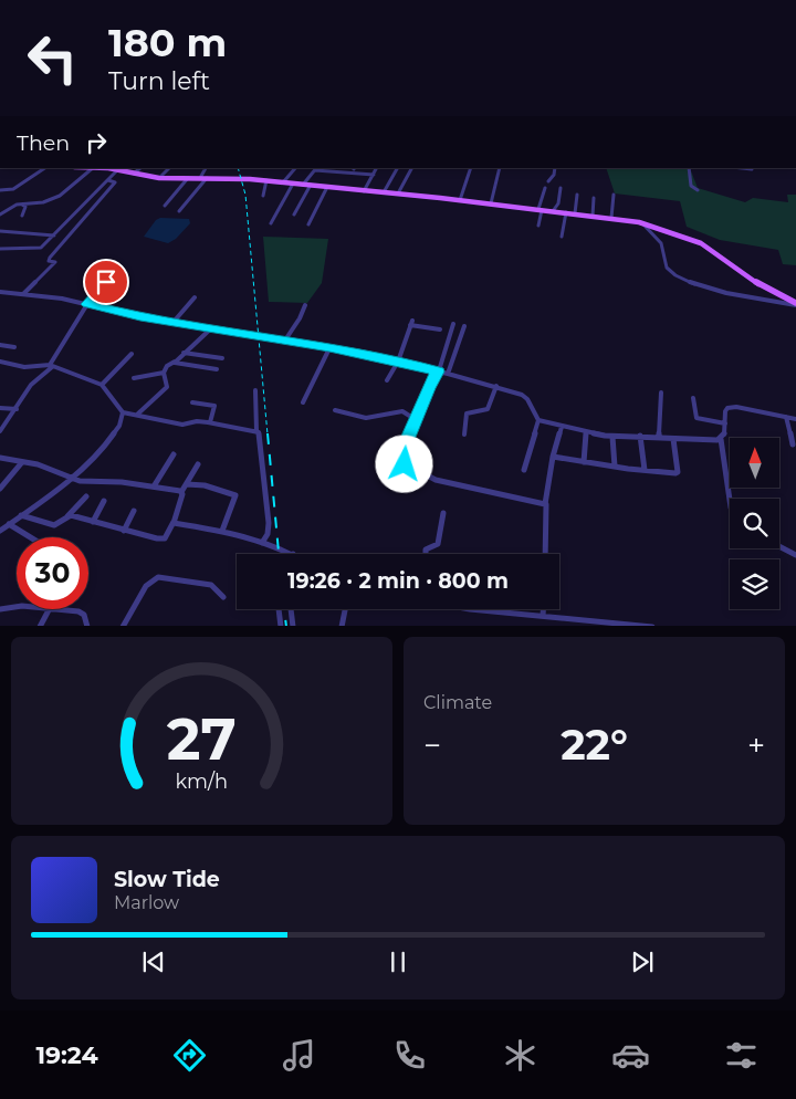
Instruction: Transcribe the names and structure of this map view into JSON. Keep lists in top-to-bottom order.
{
  "north": "top",
  "page": {
    "turn": ["180 m", "Turn left"],
    "then": "Then",
    "limit": "30",
    "trip": "19:26 · 2 min · 800 m",
    "tile": "Climate",
    "heat": ["−", "22°", "+"],
    "song": ["Slow Tide", "Marlow"],
    "tabs": "19:24",
    "gauge": ["27", "km/h"]
  }
}
